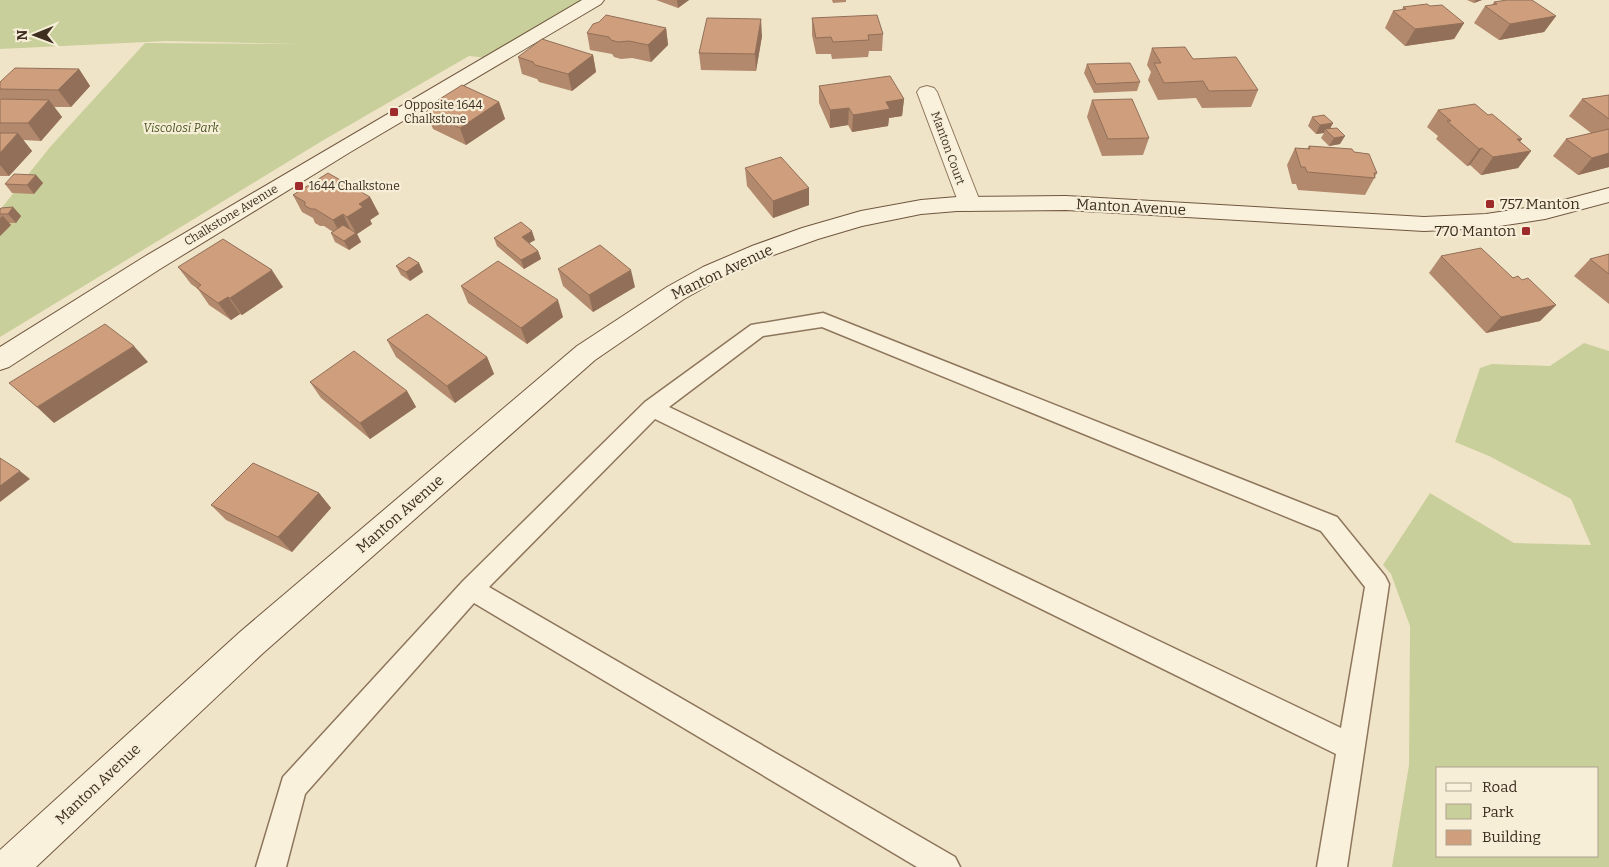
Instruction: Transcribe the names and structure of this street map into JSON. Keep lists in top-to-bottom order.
{
  "streets": {
    "main road": ["Manton Court", "Manton Avenue", "Chalkstone Avenue"]
  },
  "crossings": [
    ["Manton Court", "Manton Avenue"]
  ],
  "parks": ["Viscolosi Park"],
  "places": {
    "transit": [
      "Opposite 1644 Chalkstone",
      "1644 Chalkstone",
      "757 Manton",
      "770 Manton"
    ]
  },
  "legend": ["Road", "Park", "Building"],
  "north": "left"
}
